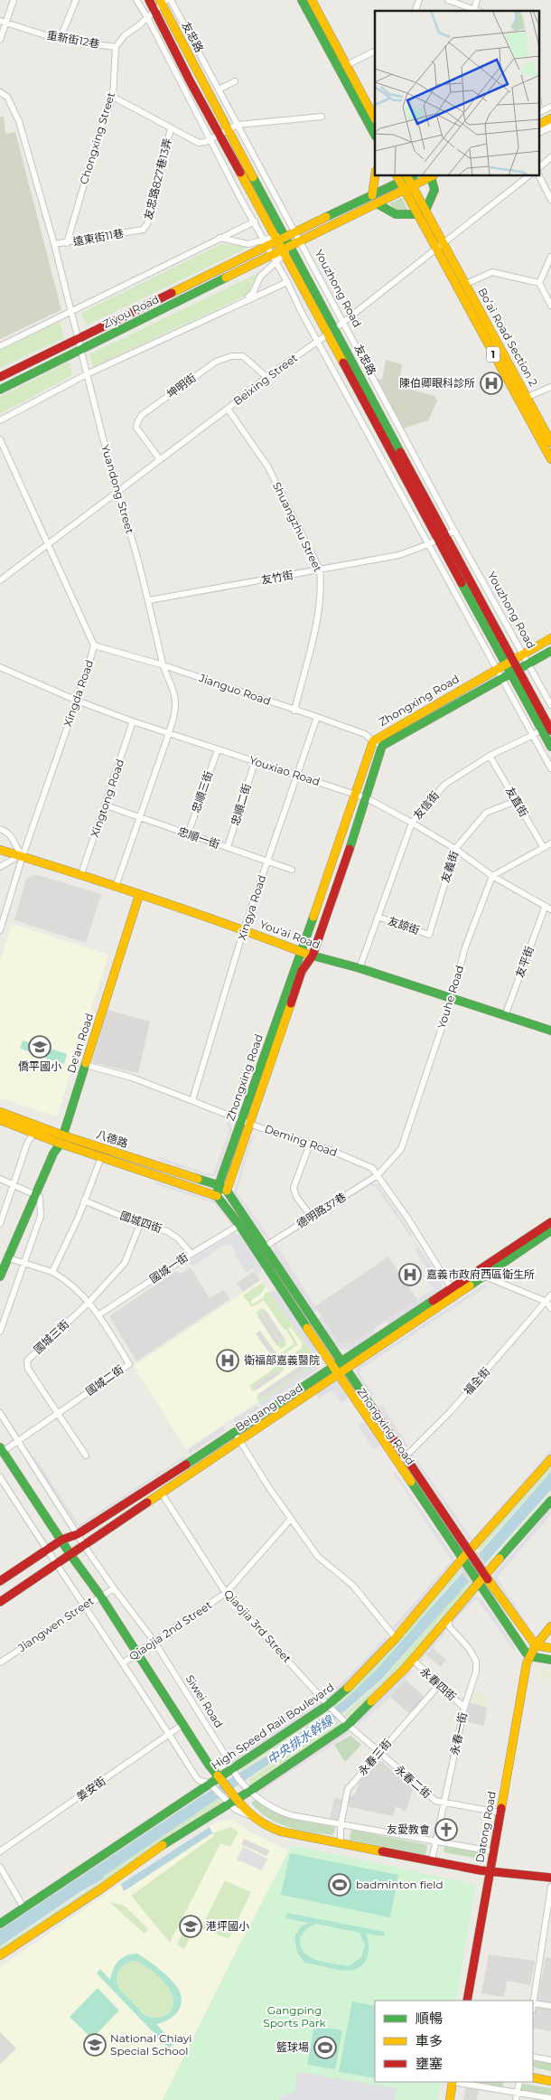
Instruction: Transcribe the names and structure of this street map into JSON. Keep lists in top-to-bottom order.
{
  "streets": {
    "street": [
      "友忠路",
      "重新街12巷",
      "Chongxing Street",
      "友忠路827巷13弄",
      "遠東街11巷",
      "Youzhong Road",
      "Ziyou Road",
      "Bo’ai Road Section 2",
      "1",
      "Beixing Street",
      "坤明街",
      "Yuandong Street",
      "Shuangzhu Street",
      "友竹街",
      "Jianguo Road",
      "Xingda Road",
      "Zhongxing Road",
      "Youxiao Road",
      "忠順三街",
      "Xingtong Road",
      "友直街",
      "忠順二街",
      "友信街",
      "忠順一街",
      "友義街",
      "Xingya Road",
      "友諒街",
      "You'ai Road",
      "友平街",
      "Youhe Road",
      "De'an Road",
      "八德路",
      "Deming Road",
      "德明路37巷",
      "國城四街",
      "國城一街",
      "國城三街",
      "國城二街",
      "福全街",
      "Beigang Road",
      "Jiangwen Street",
      "Qiaojia 3rd Street",
      "Qiaojia 2nd Street",
      "永春四街",
      "Siwei Road",
      "High Speed Rail Boulevard",
      "永春一街",
      "永春三街",
      "永春二街",
      "姜安街",
      "Datong Road"
    ]
  },
  "crossings": [
    ["友忠路", "Ziyou Road"],
    ["友忠路", "Beixing Street"],
    ["友忠路", "友竹街"],
    ["友忠路", "Zhongxing Road"],
    ["友忠路", "友信街"],
    ["重新街12巷", "Chongxing Street"],
    ["Chongxing Street", "遠東街11巷"],
    ["友忠路827巷13弄", "遠東街11巷"],
    ["遠東街11巷", "Yuandong Street"],
    ["Youzhong Road", "Ziyou Road"],
    ["Youzhong Road", "Beixing Street"],
    ["Youzhong Road", "友竹街"],
    ["Youzhong Road", "Zhongxing Road"],
    ["Ziyou Road", "Yuandong Street"],
    ["Bo’ai Road Section 2", "1"],
    ["Bo’ai Road Section 2", "Beixing Street"],
    ["1", "Beixing Street"],
    ["Beixing Street", "坤明街"],
    ["Beixing Street", "Yuandong Street"],
    ["Beixing Street", "Shuangzhu Street"],
    ["Beixing Street", "Xingda Road"],
    ["Yuandong Street", "友竹街"],
    ["Yuandong Street", "Jianguo Road"],
    ["Yuandong Street", "Youxiao Road"],
    ["Yuandong Street", "忠順一街"],
    ["Yuandong Street", "You'ai Road"],
    ["Shuangzhu Street", "友竹街"],
    ["Shuangzhu Street", "Jianguo Road"],
    ["Jianguo Road", "Xingda Road"],
    ["Jianguo Road", "Zhongxing Road"],
    ["Jianguo Road", "Xingya Road"],
    ["Xingda Road", "Youxiao Road"],
    ["Xingda Road", "You'ai Road"],
    ["Zhongxing Road", "Youxiao Road"],
    ["Zhongxing Road", "You'ai Road"],
    ["Zhongxing Road", "八德路"],
    ["Zhongxing Road", "Deming Road"],
    ["Zhongxing Road", "德明路37巷"],
    ["Zhongxing Road", "國城一街"],
    ["Zhongxing Road", "福全街"],
    ["Zhongxing Road", "Beigang Road"],
    ["Zhongxing Road", "High Speed Rail Boulevard"],
    ["Youxiao Road", "忠順三街"],
    ["Youxiao Road", "Xingtong Road"],
    ["Youxiao Road", "忠順二街"],
    ["Youxiao Road", "友信街"],
    ["Youxiao Road", "友義街"],
    ["Youxiao Road", "Xingya Road"],
    ["Youxiao Road", "友平街"],
    ["Youxiao Road", "Youhe Road"],
    ["忠順三街", "忠順一街"],
    ["Xingtong Road", "忠順一街"],
    ["Xingtong Road", "You'ai Road"],
    ["友直街", "友信街"],
    ["友直街", "友義街"],
    ["忠順二街", "忠順一街"],
    ["友信街", "友諒街"],
    ["友信街", "You'ai Road"],
    ["忠順一街", "Xingya Road"],
    ["友義街", "友諒街"],
    ["Xingya Road", "You'ai Road"],
    ["Xingya Road", "Deming Road"],
    ["You'ai Road", "友平街"],
    ["You'ai Road", "Youhe Road"],
    ["You'ai Road", "De'an Road"],
    ["Youhe Road", "Deming Road"],
    ["Youhe Road", "德明路37巷"],
    ["De'an Road", "八德路"],
    ["De'an Road", "Deming Road"],
    ["De'an Road", "國城二街"],
    ["Deming Road", "德明路37巷"],
    ["Deming Road", "Beigang Road"],
    ["國城四街", "國城一街"],
    ["國城四街", "國城三街"],
    ["國城一街", "國城二街"],
    ["國城三街", "國城二街"],
    ["國城二街", "Siwei Road"],
    ["Beigang Road", "Qiaojia 3rd Street"],
    ["Beigang Road", "Siwei Road"],
    ["Jiangwen Street", "Siwei Road"],
    ["Qiaojia 3rd Street", "Qiaojia 2nd Street"],
    ["Qiaojia 3rd Street", "High Speed Rail Boulevard"],
    ["Qiaojia 3rd Street", "永春二街"],
    ["Qiaojia 2nd Street", "Siwei Road"],
    ["永春四街", "永春一街"],
    ["永春四街", "永春三街"],
    ["Siwei Road", "High Speed Rail Boulevard"],
    ["Siwei Road", "永春一街"],
    ["Siwei Road", "永春三街"],
    ["Siwei Road", "Datong Road"],
    ["永春一街", "永春二街"],
    ["永春三街", "永春二街"],
    ["永春二街", "Datong Road"]
  ],
  "water": ["中央排水幹線"],
  "parks": ["Gangping Sports Park"],
  "places": {
    "hospital": ["陳伯卿眼科診所", "嘉義市政府西區衛生所", "衛福部嘉義醫院"],
    "school or university": ["僑平國小", "港坪國小", "National Chiayi Special School"],
    "church": ["友愛教會"],
    "sports": ["badminton field", "籃球場"]
  },
  "legend": ["順暢", "車多", "壅塞"]
}
